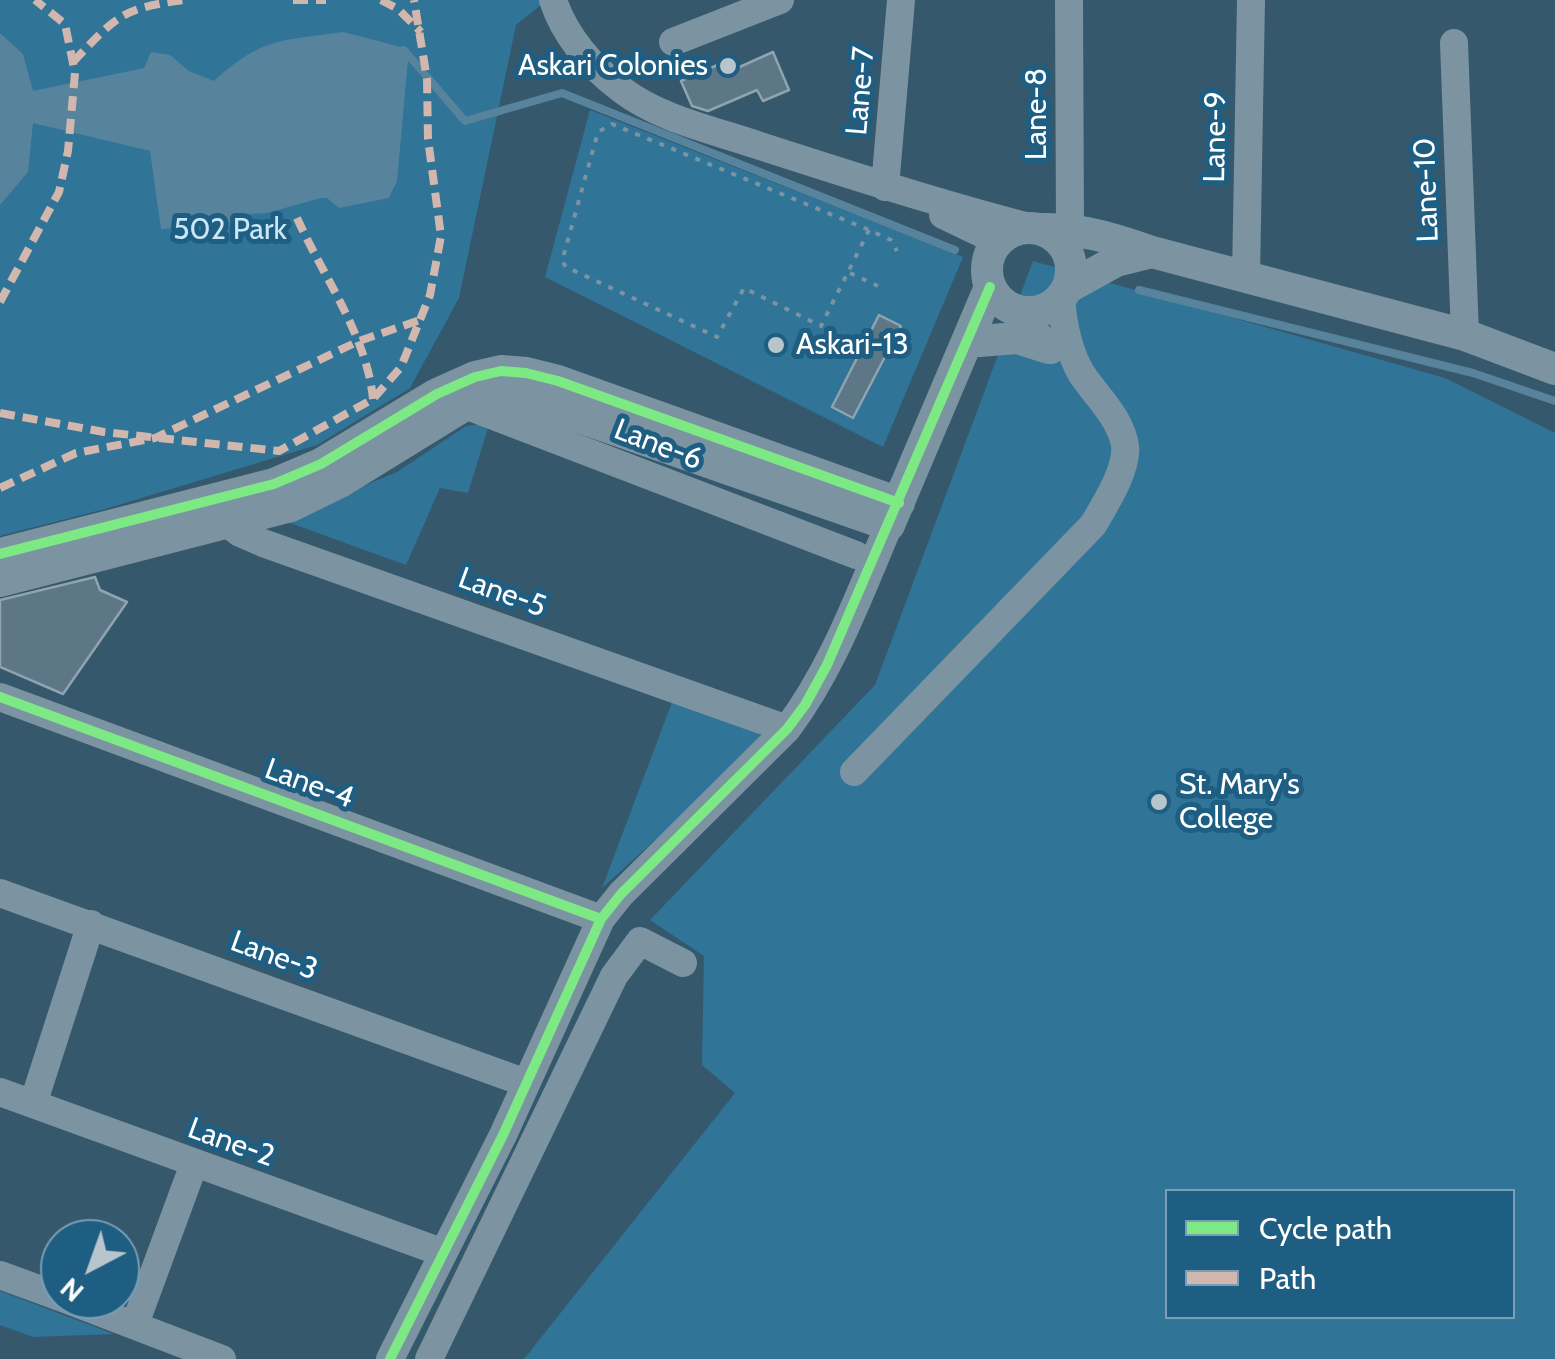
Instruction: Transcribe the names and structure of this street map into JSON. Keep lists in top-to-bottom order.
{
  "streets": {
    "street": [
      "Lane-7",
      "Lane-8",
      "Lane-9",
      "Lane-10",
      "Lane-6",
      "Lane-5",
      "Lane-4",
      "Lane-3",
      "Lane-2"
    ]
  },
  "parks": ["502 Park"],
  "places": ["Askari Colonies", "Askari-13", "St. Mary's College"],
  "legend": ["Cycle path", "Path"],
  "north": "bottom left"
}
